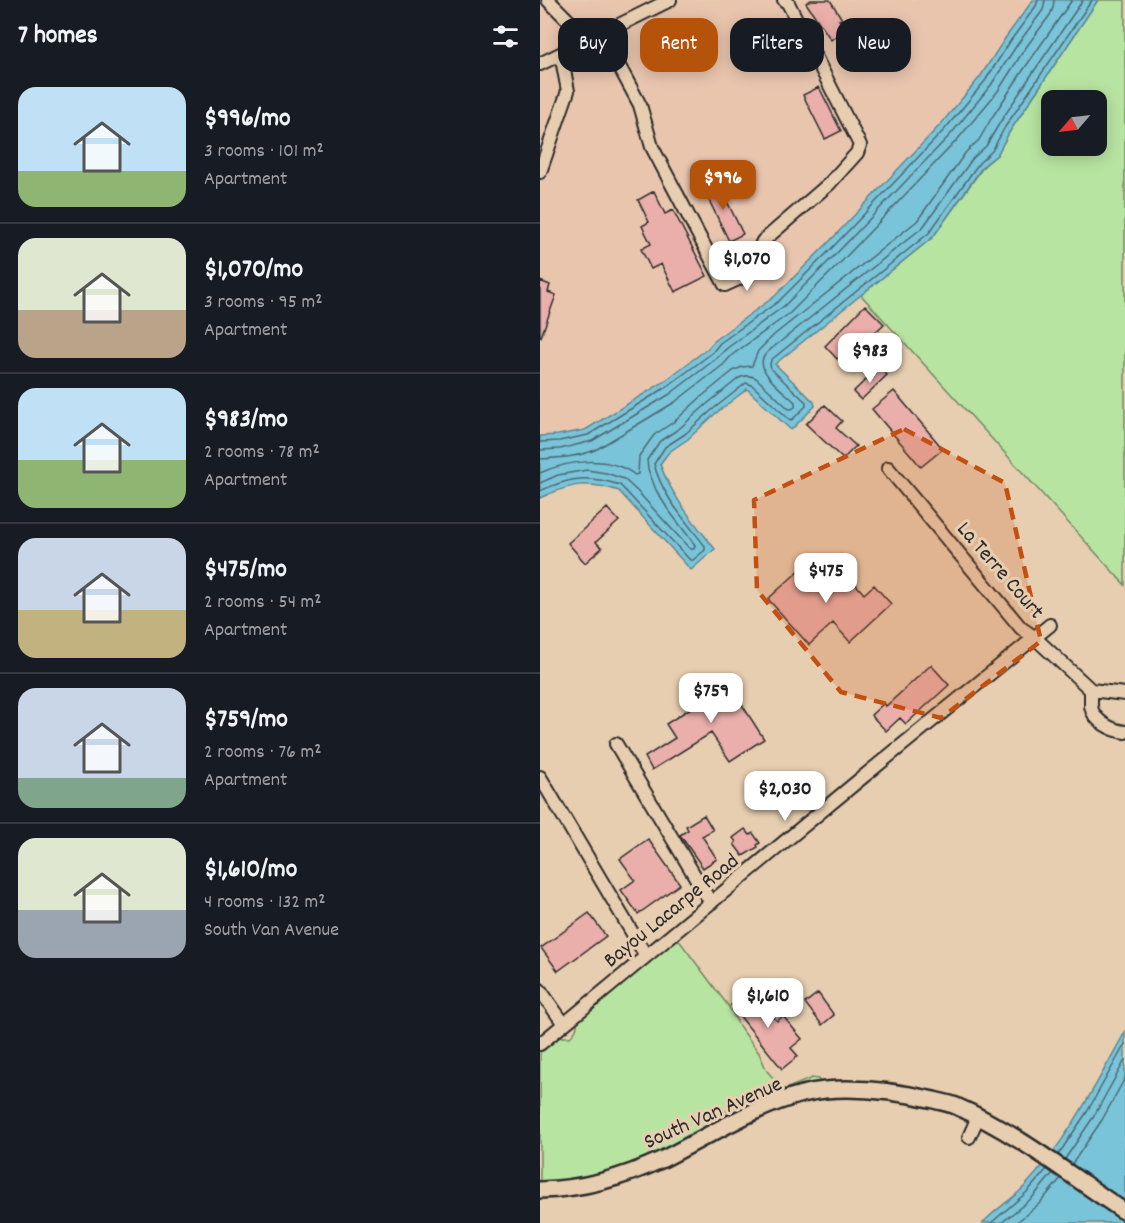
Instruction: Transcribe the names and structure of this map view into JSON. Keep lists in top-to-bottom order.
{
  "streets": {
    "main road": ["South Van Avenue"],
    "street": ["La Terre Court", "Bayou Lacarpe Road"]
  },
  "crossings": [
    ["La Terre Court", "Bayou Lacarpe Road"]
  ],
  "north": "bottom left",
  "page": {
    "heading": "7 homes",
    "chip": [
      "Buy",
      "Rent",
      "Filters",
      "New"
    ],
    "list": [
      {
        "name": "$996/mo",
        "note": "3 rooms · 101 m² · Apartment"
      },
      {
        "name": "$1,070/mo",
        "note": "3 rooms · 95 m² · Apartment"
      },
      {
        "name": "$983/mo",
        "note": "2 rooms · 78 m² · Apartment"
      },
      {
        "name": "$475/mo",
        "note": "2 rooms · 54 m² · Apartment"
      },
      {
        "name": "$759/mo",
        "note": "2 rooms · 76 m² · Apartment"
      },
      {
        "name": "$1,610/mo",
        "note": "4 rooms · 132 m² · South Van Avenue"
      }
    ],
    "price": [
      "$996",
      "$1,070",
      "$983",
      "$475",
      "$759",
      "$2,030",
      "$1,610"
    ]
  }
}
